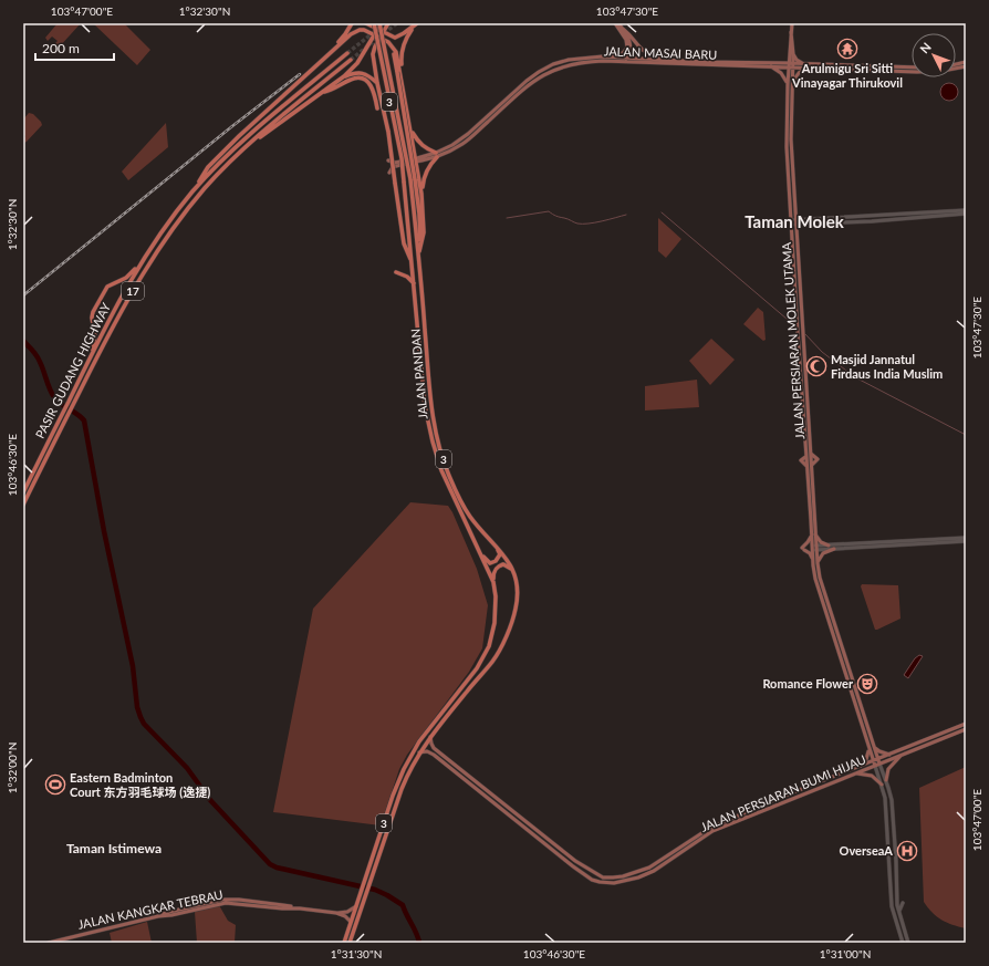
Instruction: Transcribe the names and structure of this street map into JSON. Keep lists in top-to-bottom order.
{
  "streets": {
    "highway": [
      "3",
      "17",
      "PASIR GUDANG HIGHWAY",
      "JALAN PANDAN"
    ],
    "main road": [
      "JALAN MASAI BARU",
      "JALAN PERSIARAN MOLEK UTAMA",
      "JALAN PERSIARAN BUMI HIJAU",
      "JALAN KANGKAR TEBRAU"
    ]
  },
  "crossings": [
    ["JALAN MASAI BARU", "JALAN PERSIARAN MOLEK UTAMA"],
    ["3", "JALAN PANDAN"],
    ["3", "JALAN PERSIARAN BUMI HIJAU"],
    ["3", "JALAN KANGKAR TEBRAU"],
    ["JALAN PANDAN", "JALAN PERSIARAN BUMI HIJAU"],
    ["JALAN PANDAN", "JALAN KANGKAR TEBRAU"]
  ],
  "districts": ["Taman Molek", "Taman Istimewa"],
  "places": {
    "temple": ["Arulmigu Sri Sitti Vinayagar Thirukovil"],
    "mosque": ["Masjid Jannatul Firdaus India Muslim"],
    "theatre": ["Romance Flower"],
    "sports": ["Eastern Badminton Court 东方羽毛球场 (逸捷)"],
    "hospital": ["OverseaA"]
  },
  "scale_bar": "200 m",
  "north": "top left",
  "coordinates": [
    "103°47'00\"E",
    "1°32'30\"N",
    "103°47'30\"E",
    "103°46'30\"E",
    "1°32'00\"N",
    "1°31'30\"N",
    "1°31'00\"N"
  ]
}
